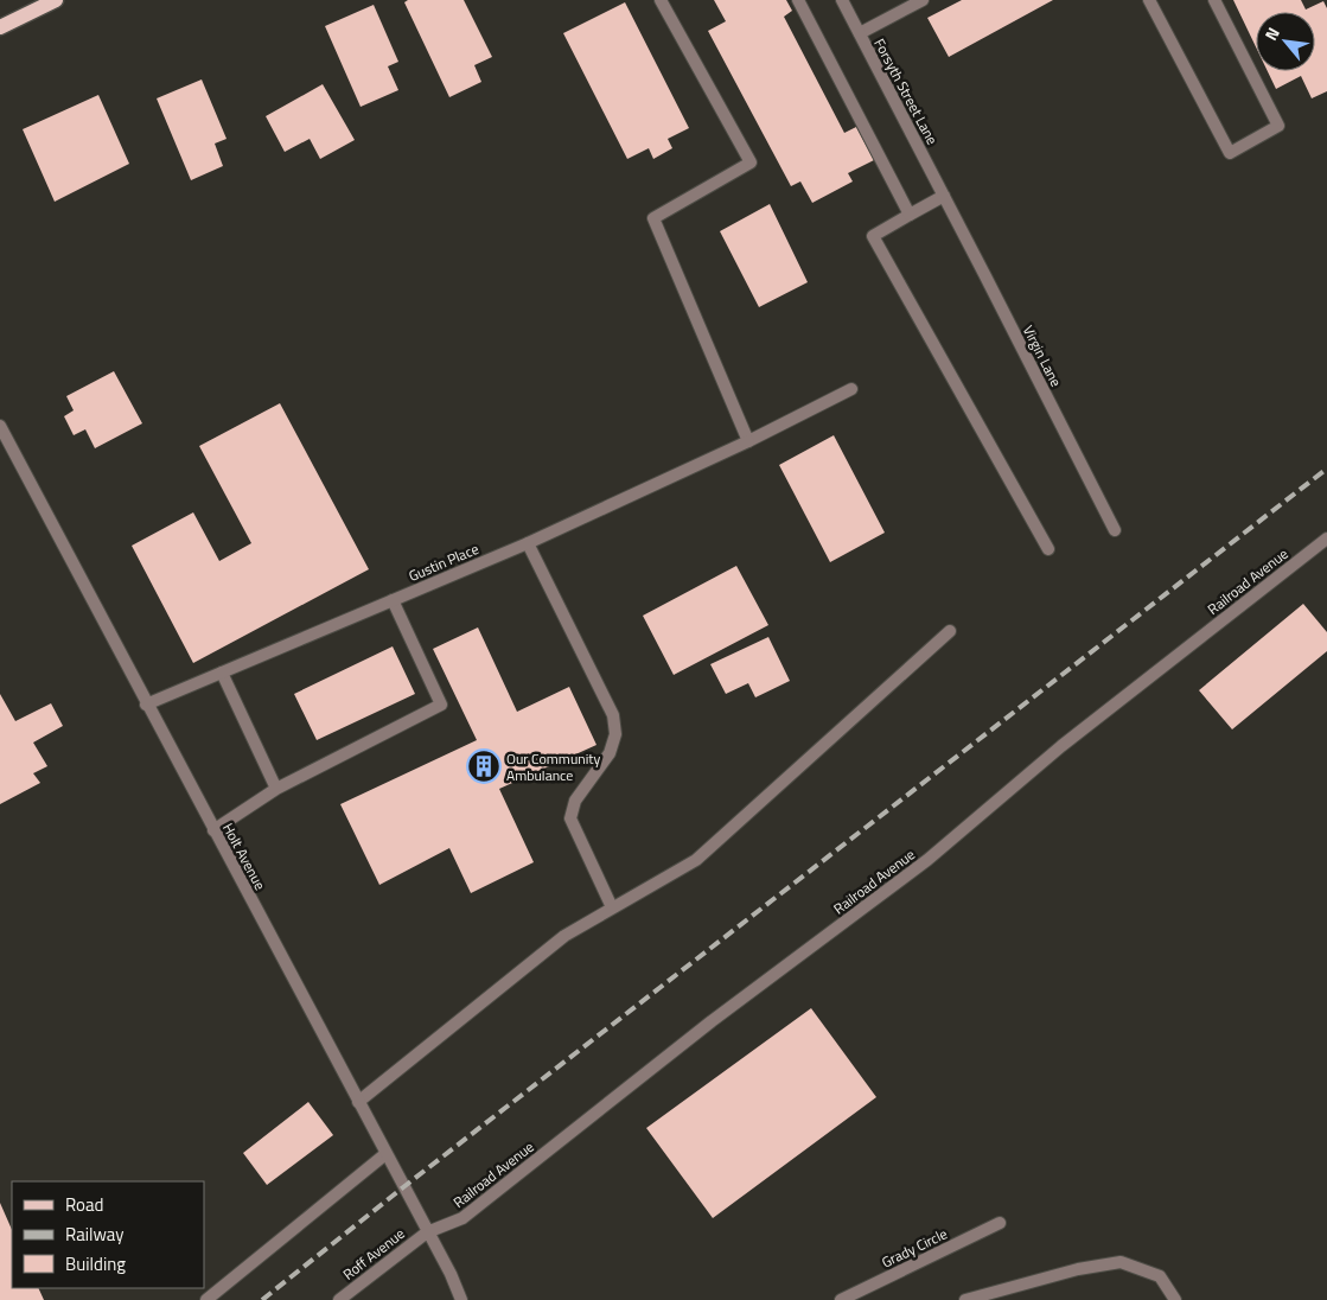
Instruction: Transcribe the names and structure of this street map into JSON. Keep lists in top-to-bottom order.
{
  "streets": {
    "street": [
      "Forsyth Street Lane",
      "Virgin Lane",
      "Gustin Place",
      "Railroad Avenue",
      "Holt Avenue",
      "Grady Circle",
      "Roff Avenue"
    ]
  },
  "crossings": [
    ["Forsyth Street Lane", "Virgin Lane"],
    ["Gustin Place", "Holt Avenue"],
    ["Railroad Avenue", "Holt Avenue"],
    ["Railroad Avenue", "Roff Avenue"],
    ["Holt Avenue", "Roff Avenue"]
  ],
  "places": {
    "building": ["Our Community Ambulance"]
  },
  "legend": ["Road", "Railway", "Building"],
  "north": "top left"
}
